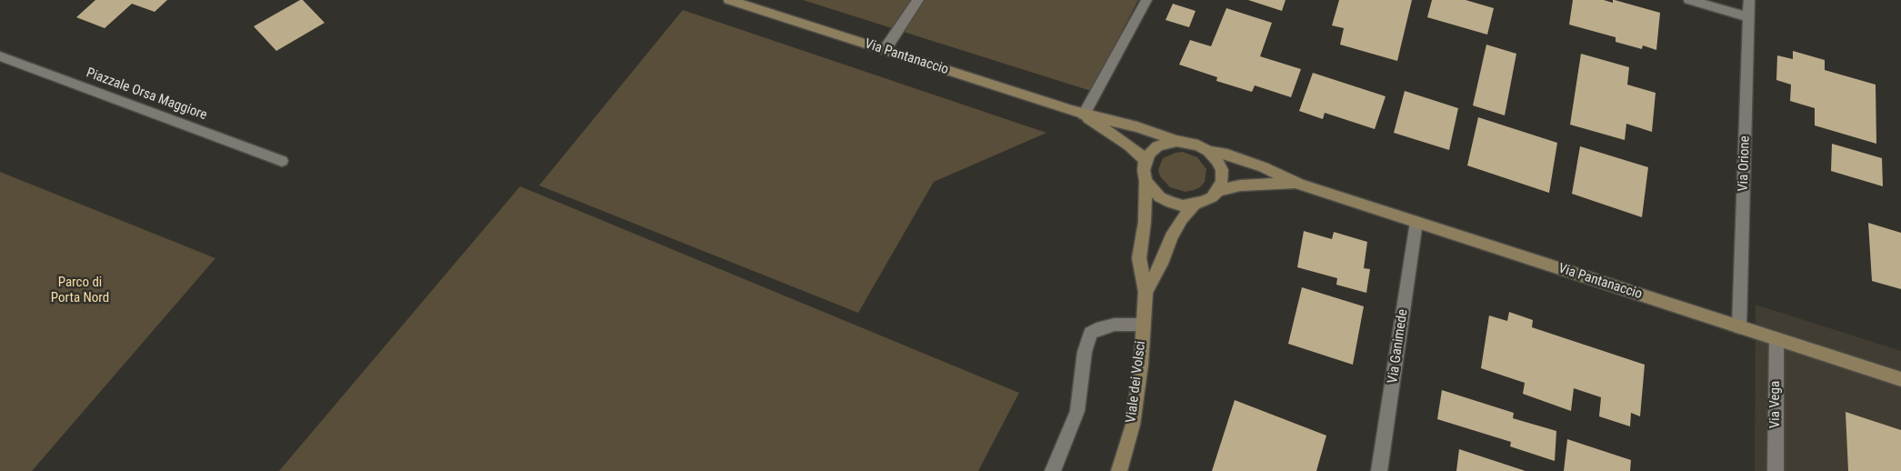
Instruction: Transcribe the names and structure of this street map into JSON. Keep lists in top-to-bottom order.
{
  "streets": {
    "street": [
      "Via Pantanaccio",
      "Piazzale Orsa Maggiore",
      "Via Orione",
      "Via Ganimede",
      "Viale dei Volsci",
      "Via Vega"
    ]
  },
  "crossings": [
    ["Via Pantanaccio", "Via Orione"],
    ["Via Pantanaccio", "Via Ganimede"],
    ["Via Pantanaccio", "Viale dei Volsci"],
    ["Via Pantanaccio", "Via Vega"]
  ],
  "parks": ["Parco di Porta Nord"]
}
